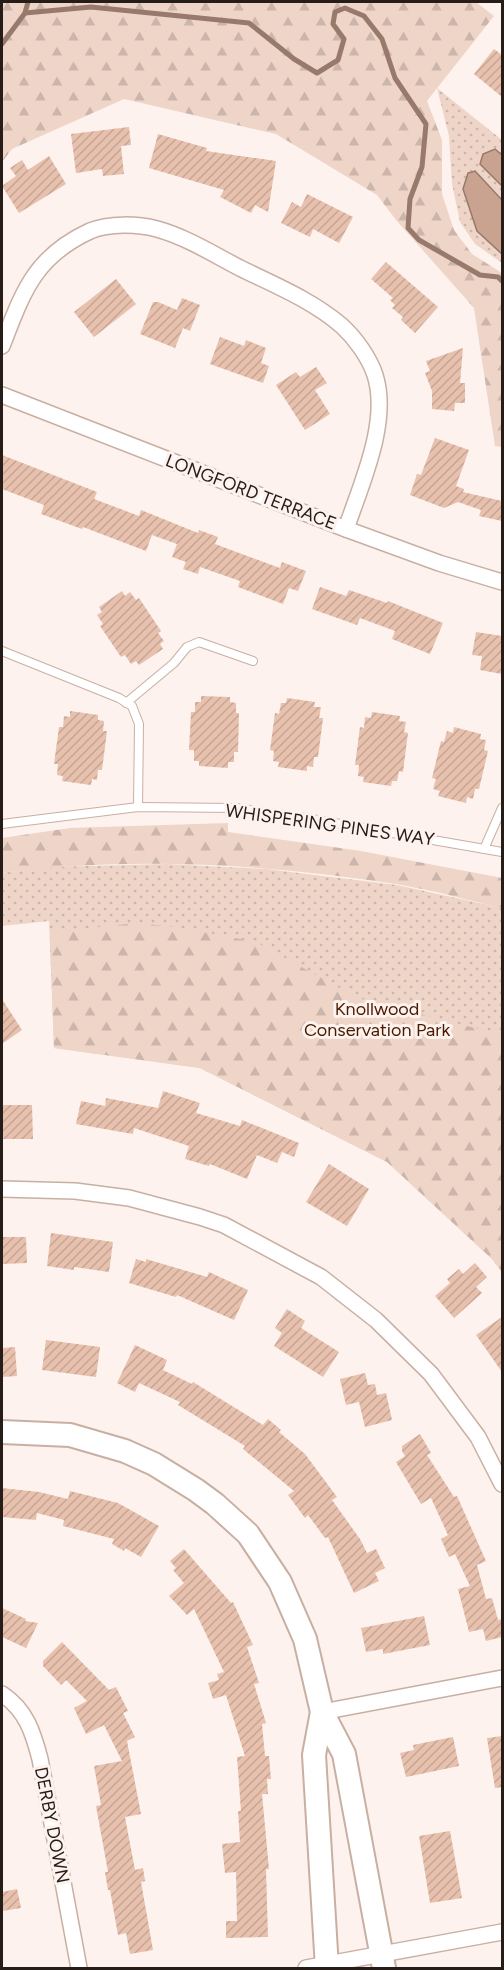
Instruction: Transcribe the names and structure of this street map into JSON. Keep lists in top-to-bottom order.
{
  "streets": {
    "street": ["LONGFORD TERRACE", "DERBY DOWN"],
    "lane": ["WHISPERING PINES WAY"]
  },
  "parks": ["Knollwood Conservation Park"]
}
